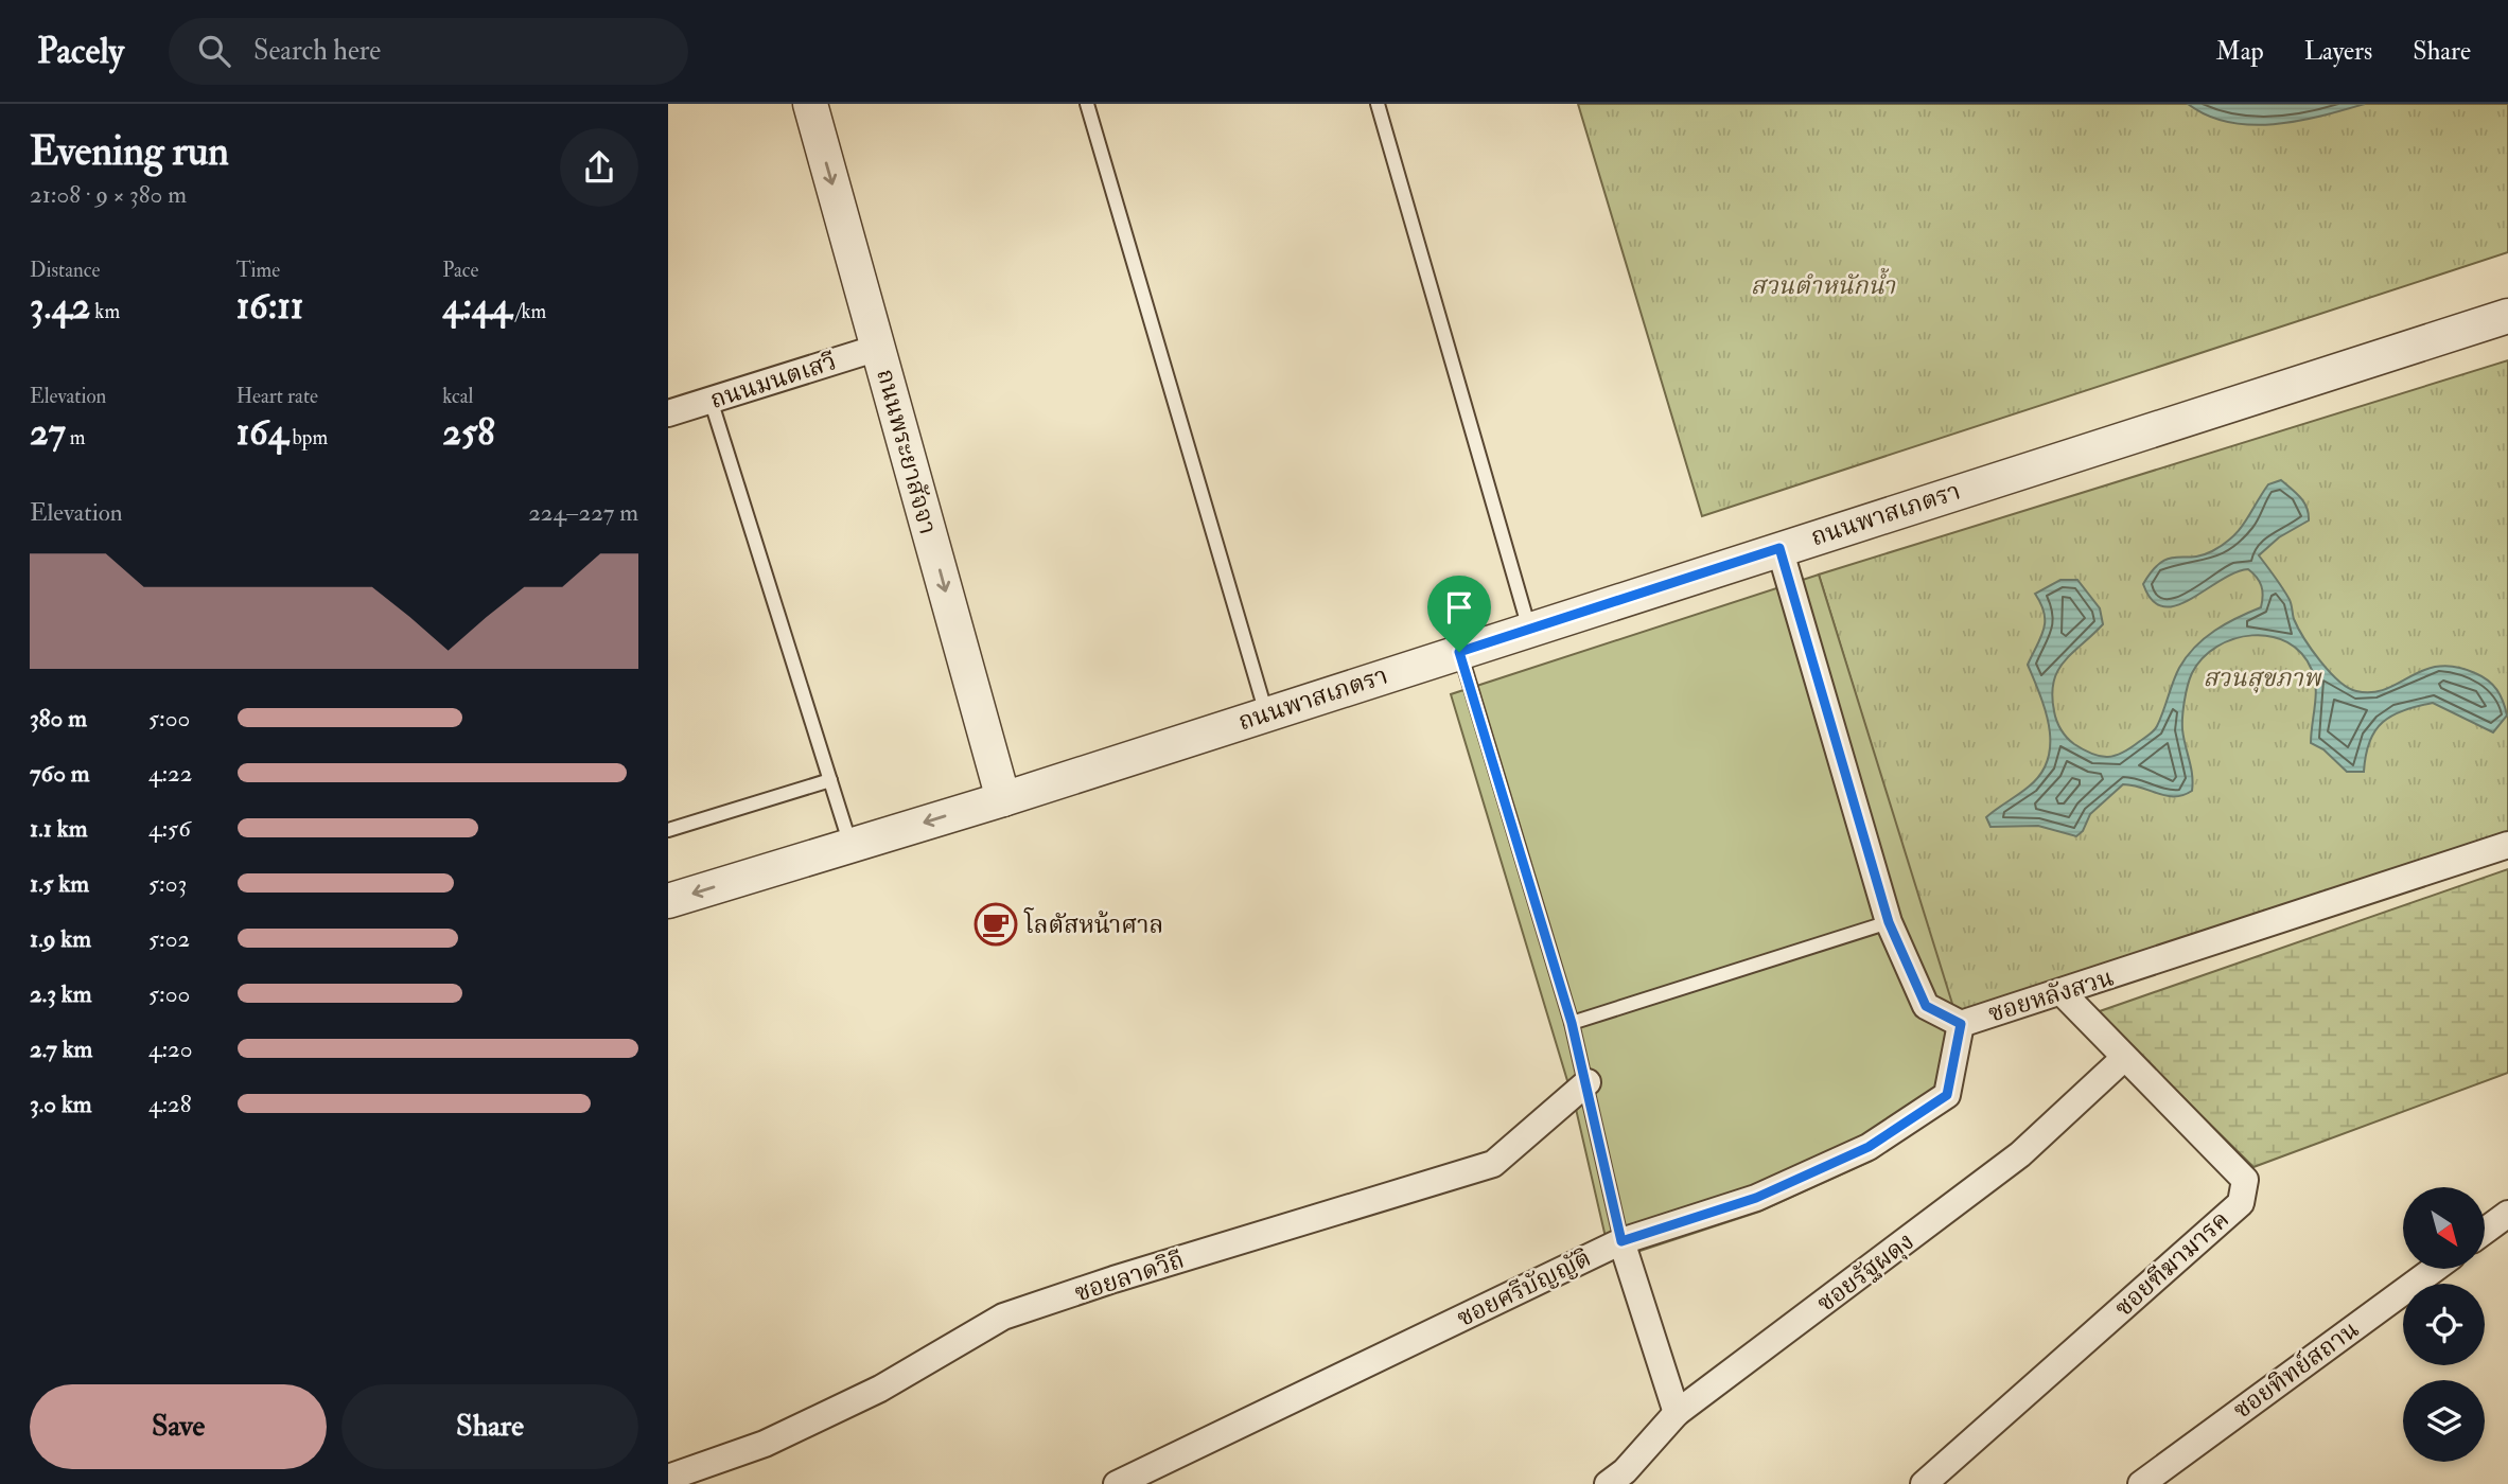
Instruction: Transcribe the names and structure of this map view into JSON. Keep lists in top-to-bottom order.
{
  "streets": {
    "street": [
      "ถนนมนตเสวี",
      "ถนนพระยาสัจจา",
      "ถนนพาสเภตรา",
      "ซอยหลังสวน",
      "ซอยฑีฆามารค",
      "ซอยรัฐผดุง",
      "ซอยลาดวิถี",
      "ซอยศรีบัญญัติ",
      "ซอยทิทย์สถาน"
    ]
  },
  "crossings": [
    ["ถนนมนตเสวี", "ถนนพระยาสัจจา"],
    ["ถนนพระยาสัจจา", "ถนนพาสเภตรา"],
    ["ถนนพาสเภตรา", "ซอยหลังสวน"],
    ["ซอยหลังสวน", "ซอยฑีฆามารค"],
    ["ซอยหลังสวน", "ซอยศรีบัญญัติ"],
    ["ซอยฑีฆามารค", "ซอยรัฐผดุง"]
  ],
  "one_way": ["ถนนพระยาสัจจา"],
  "parks": ["สวนตำหนักน้ำ", "สวนสุขภาพ"],
  "places": {
    "cafe": ["โลตัสหน้าศาล"]
  },
  "north": "bottom right",
  "page": {
    "header": "Pacely",
    "search": "Search here",
    "nav": ["Map", "Layers", "Share"],
    "heading": ["Evening run", "21:08 · 9 × 380 m"],
    "stats": [
      ["Distance", "3.42 km"],
      ["Time", "16:11"],
      ["Pace", "4:44 /km"],
      ["Elevation", "27 m"],
      ["Heart rate", "164 bpm"],
      ["kcal", "258"]
    ],
    "chart": ["Elevation", "224–227 m"],
    "list": [
      {
        "name": "380 m",
        "note": "5:00"
      },
      {
        "name": "760 m",
        "note": "4:22"
      },
      {
        "name": "1.1 km",
        "note": "4:56"
      },
      {
        "name": "1.5 km",
        "note": "5:03"
      },
      {
        "name": "1.9 km",
        "note": "5:02"
      },
      {
        "name": "2.3 km",
        "note": "5:00"
      },
      {
        "name": "2.7 km",
        "note": "4:20"
      },
      {
        "name": "3.0 km",
        "note": "4:28"
      }
    ],
    "buttons": ["Save", "Share"]
  }
}
